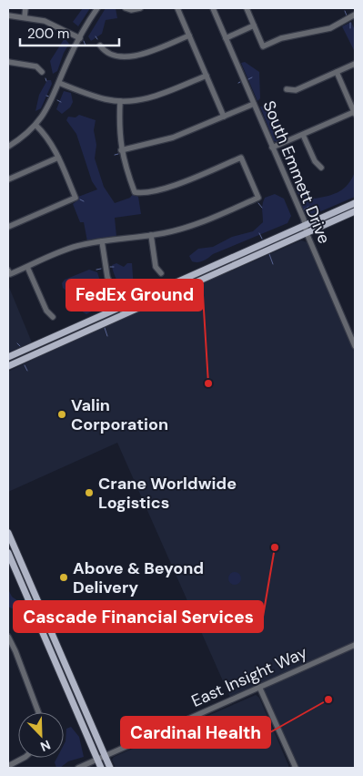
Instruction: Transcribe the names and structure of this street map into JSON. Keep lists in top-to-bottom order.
{
  "streets": {
    "street": ["South Emmett Drive", "East Insight Way"]
  },
  "places": [
    "FedEx Ground",
    "Valin Corporation",
    "Crane Worldwide Logistics",
    "Cascade Financial Services",
    "Above & Beyond Delivery",
    "Cardinal Health"
  ],
  "scale_bar": "200 m",
  "north": "bottom right"
}
